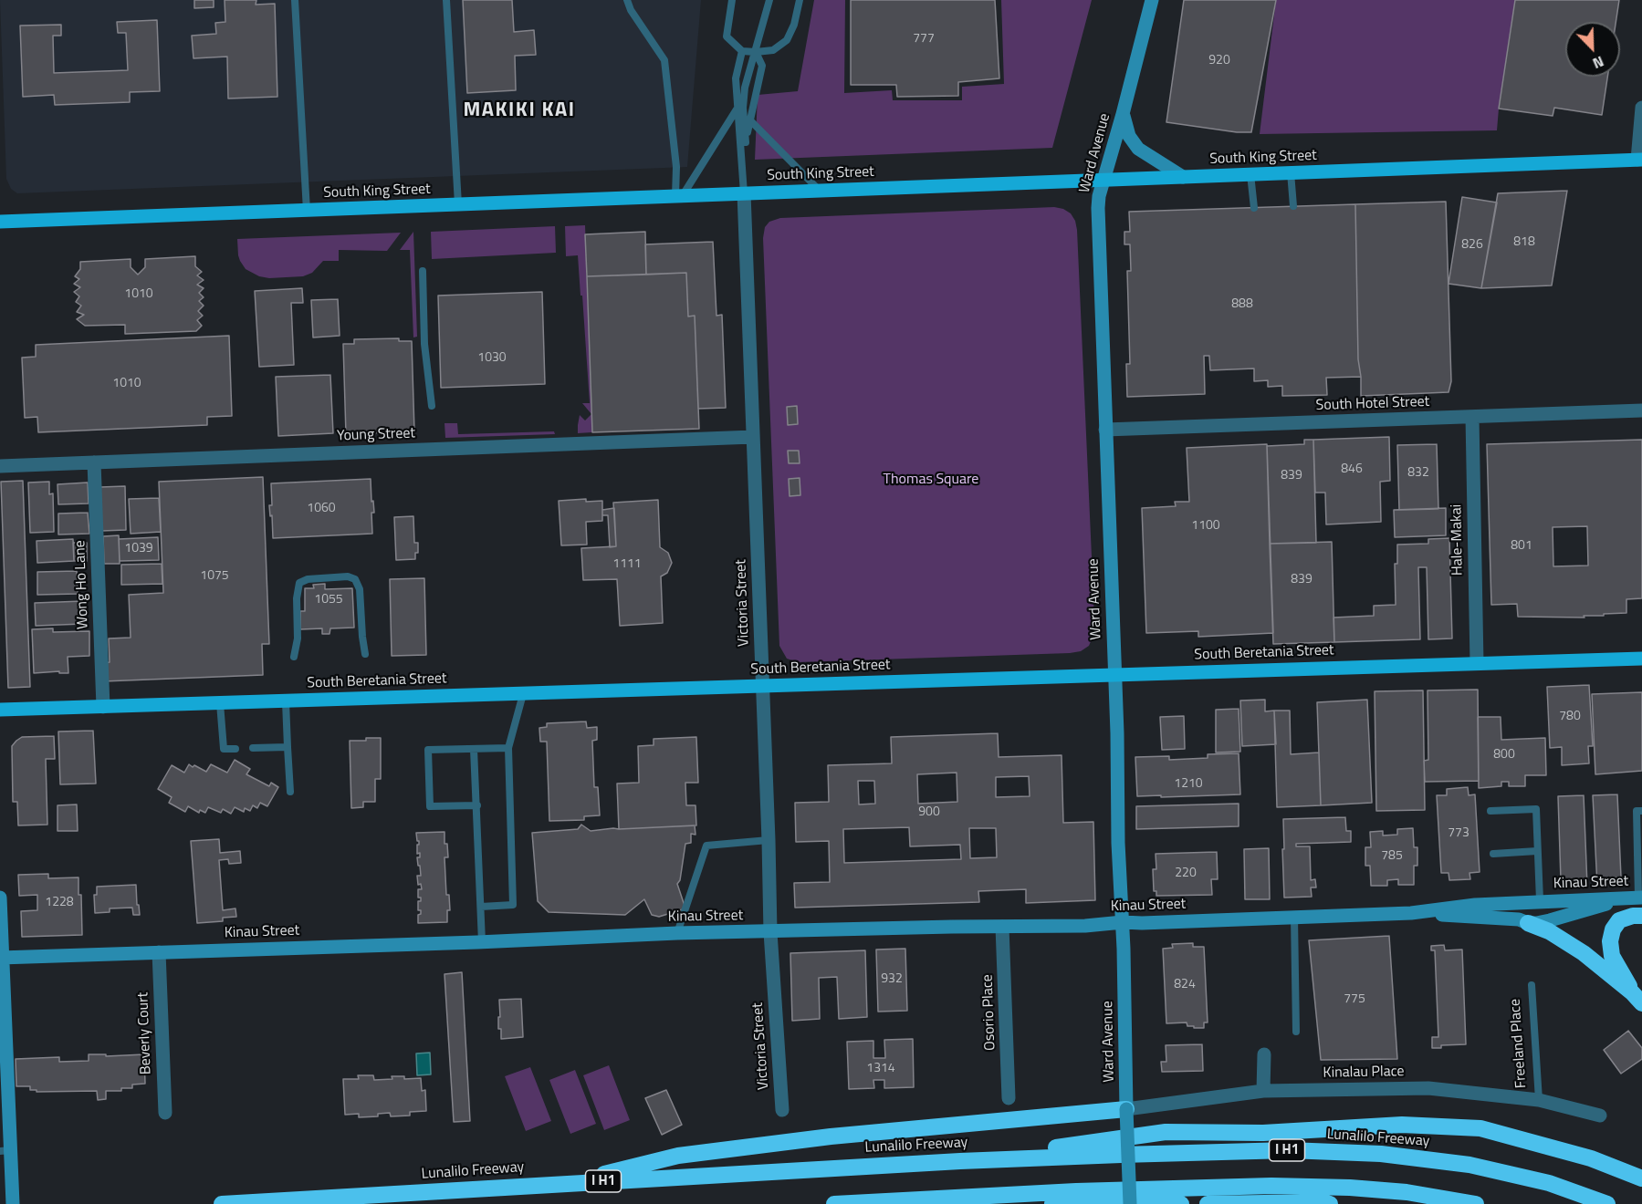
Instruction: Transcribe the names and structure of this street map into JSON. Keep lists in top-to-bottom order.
{
  "streets": {
    "highway": ["Lunalilo Freeway", "I H1"],
    "main road": [
      "Ward Avenue",
      "South King Street",
      "South Beretania Street",
      "Kinau Street"
    ],
    "street": [
      "South Hotel Street",
      "Young Street",
      "Hale-Makai",
      "Wong Ho Lane",
      "Victoria Street",
      "Osorio Place",
      "Beverly Court",
      "Kinalau Place"
    ],
    "lane": ["Freeland Place"]
  },
  "crossings": [
    ["Ward Avenue", "South King Street"],
    ["Ward Avenue", "South Hotel Street"],
    ["Ward Avenue", "South Beretania Street"],
    ["Ward Avenue", "Kinau Street"],
    ["Ward Avenue", "Kinalau Place"],
    ["South King Street", "Victoria Street"],
    ["South Hotel Street", "Hale-Makai"],
    ["Young Street", "Wong Ho Lane"],
    ["Young Street", "Victoria Street"],
    ["Hale-Makai", "South Beretania Street"],
    ["Wong Ho Lane", "South Beretania Street"],
    ["Victoria Street", "South Beretania Street"],
    ["Victoria Street", "Kinau Street"],
    ["Kinau Street", "Osorio Place"],
    ["Kinau Street", "Beverly Court"],
    ["Freeland Place", "Kinalau Place"]
  ],
  "districts": ["MAKIKI KAI"],
  "parks": ["Thomas Square"],
  "house_numbers": [
    "777",
    "920",
    "818",
    "826",
    "1010",
    "888",
    "1030",
    "1010",
    "846",
    "832",
    "839",
    "1060",
    "1100",
    "801",
    "1039",
    "1111",
    "1075",
    "839",
    "1055",
    "780",
    "800",
    "1210",
    "900",
    "773",
    "785",
    "220",
    "1228",
    "932",
    "824",
    "775",
    "1314"
  ],
  "north": "bottom right"
}
